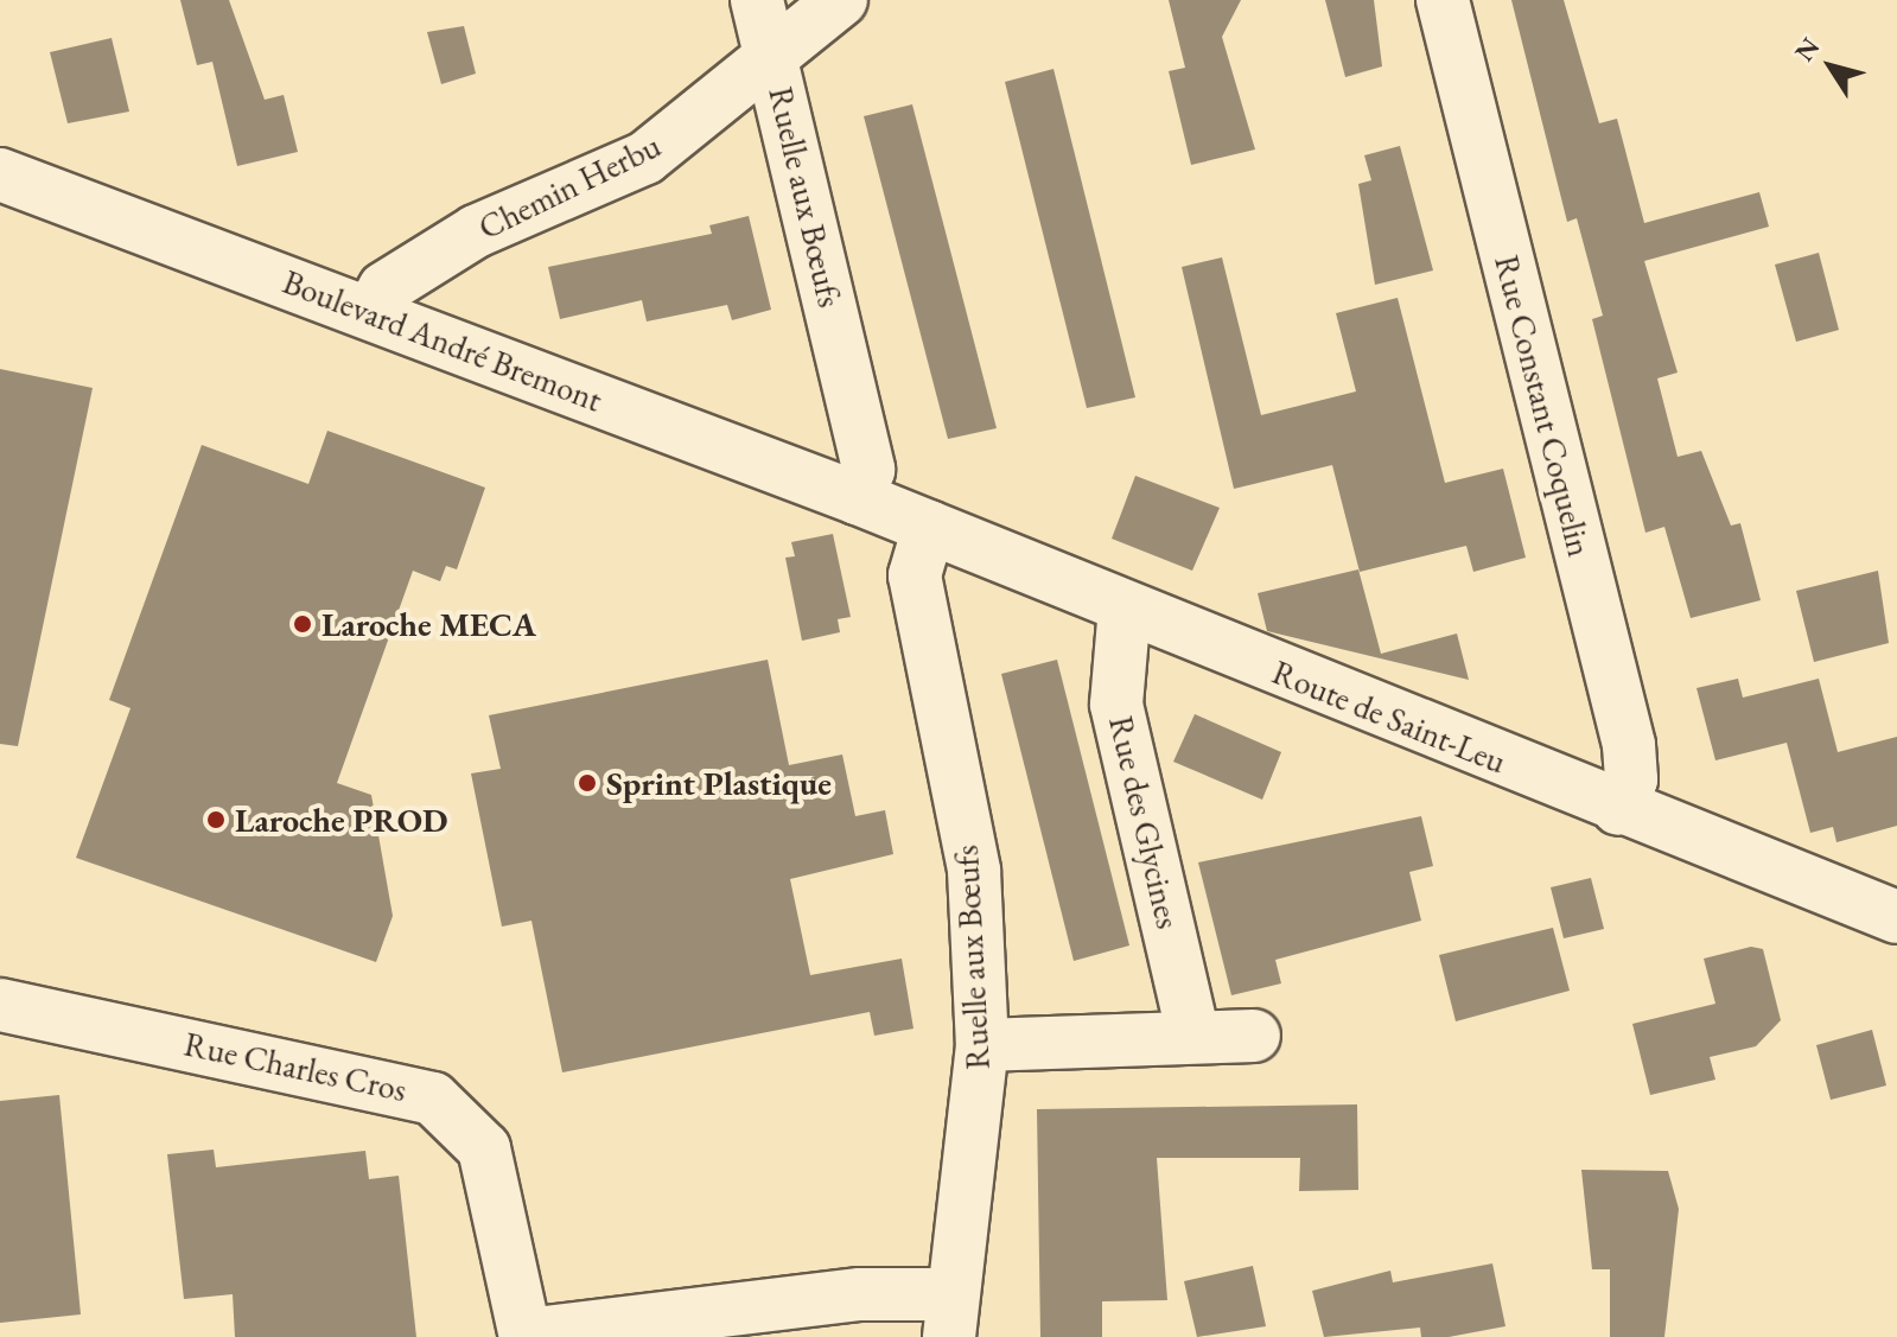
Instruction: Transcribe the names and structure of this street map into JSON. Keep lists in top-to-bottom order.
{
  "streets": {
    "street": [
      "Chemin Herbu",
      "Ruelle aux Bœufs",
      "Boulevard André Bremont",
      "Rue Constant Coquelin",
      "Route de Saint-Leu",
      "Rue des Glycines",
      "Rue Charles Cros"
    ]
  },
  "crossings": [
    ["Chemin Herbu", "Ruelle aux Bœufs"],
    ["Chemin Herbu", "Boulevard André Bremont"],
    ["Ruelle aux Bœufs", "Boulevard André Bremont"],
    ["Ruelle aux Bœufs", "Route de Saint-Leu"],
    ["Boulevard André Bremont", "Route de Saint-Leu"],
    ["Rue Constant Coquelin", "Route de Saint-Leu"],
    ["Route de Saint-Leu", "Rue des Glycines"]
  ],
  "places": ["Laroche MECA", "Sprint Plastique", "Laroche PROD"],
  "north": "top left"
}
